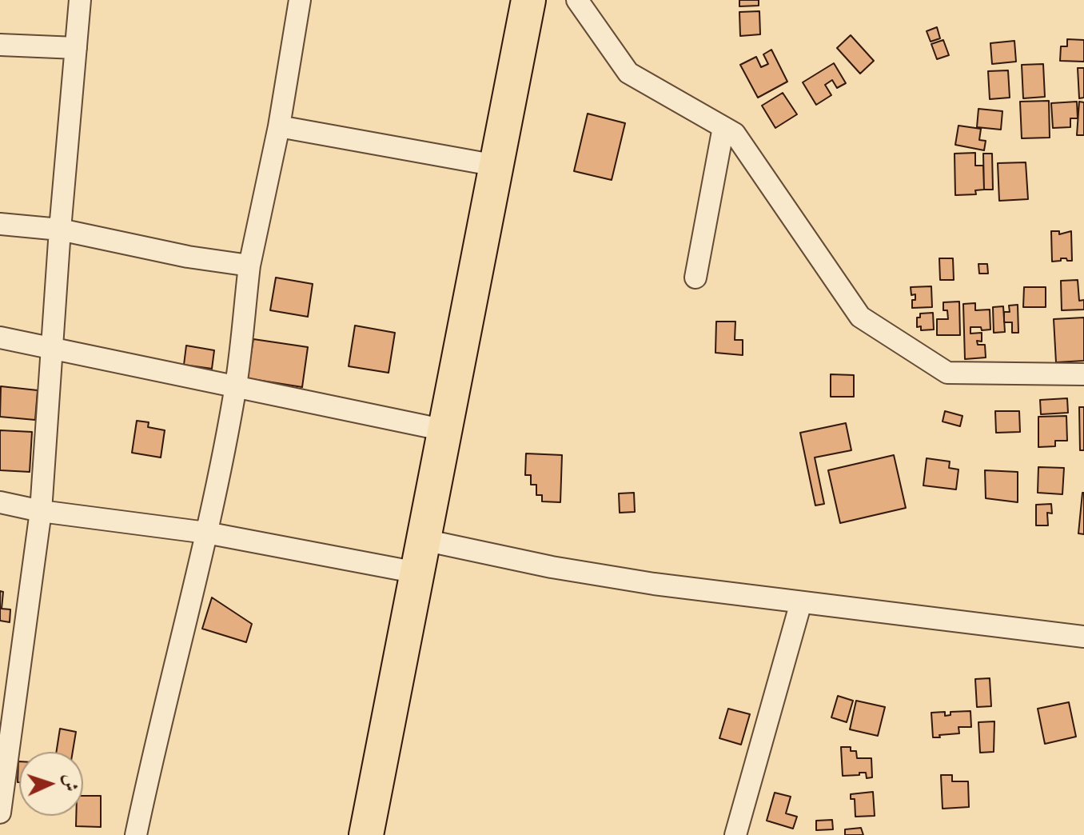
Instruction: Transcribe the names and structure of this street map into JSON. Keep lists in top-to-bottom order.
{
  "north": "right"
}
